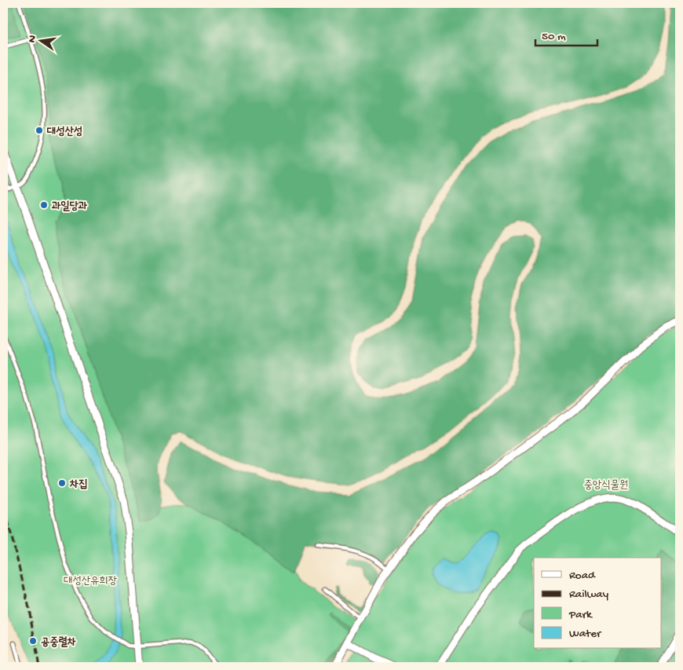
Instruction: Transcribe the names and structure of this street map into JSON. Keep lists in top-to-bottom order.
{
  "parks": ["중앙식물원", "대성산유희장"],
  "places": [
    "대성산성",
    "과일당과",
    "차집",
    "공중렬차"
  ],
  "legend": [
    "Road",
    "Railway",
    "Park",
    "Water"
  ],
  "scale_bar": "50 m",
  "north": "left"
}
